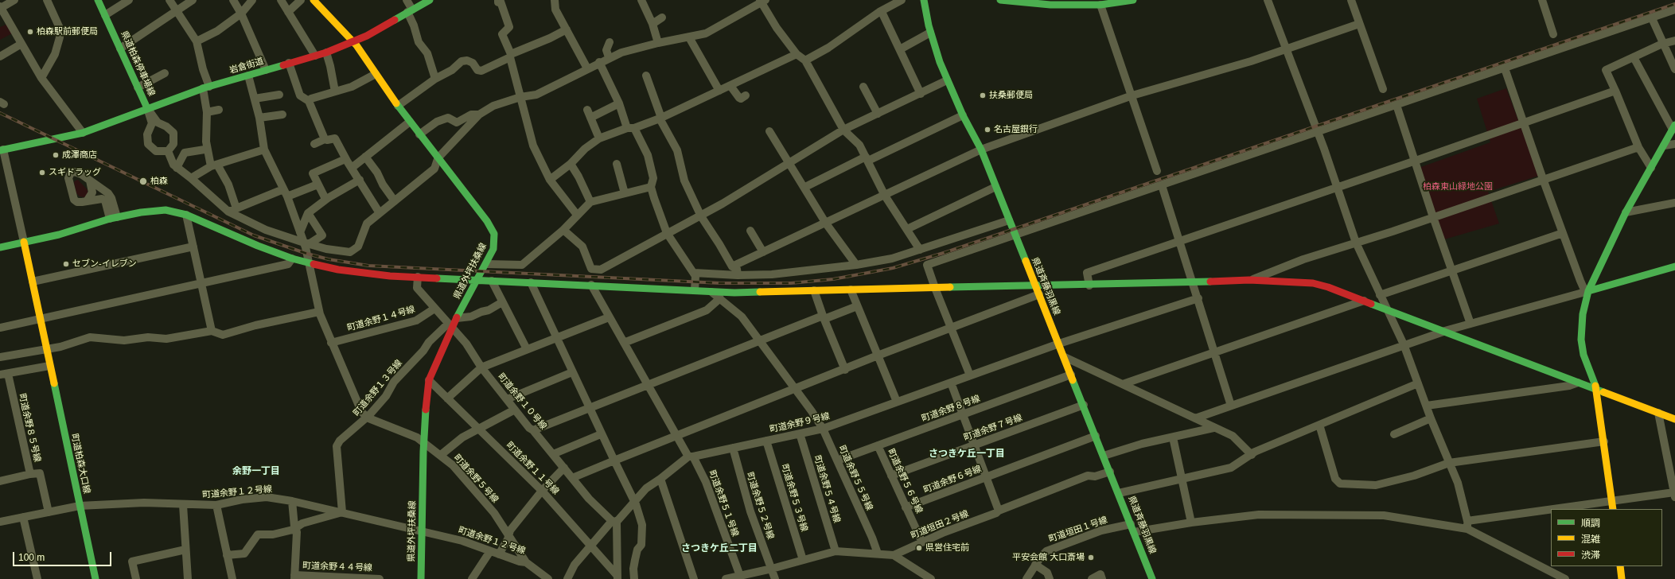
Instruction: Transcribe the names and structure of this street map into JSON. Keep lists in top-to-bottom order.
{
  "streets": {
    "street": [
      "県道柏森停車場線",
      "岩倉街道",
      "県道外坪扶桑線",
      "県道斉藤羽黒線",
      "町道余野１４号線",
      "町道余野１３号線",
      "町道余野１０号線",
      "町道余野８号線",
      "町道余野９号線",
      "町道余野８５号線",
      "町道余野７号線",
      "町道柏森大口線",
      "町道余野１１号線",
      "町道余野５５号線",
      "町道余野５号線",
      "町道余野６号線",
      "町道余野５６号線",
      "町道余野５４号線",
      "町道余野１２号線",
      "町道余野５３号線",
      "町道余野５１号線",
      "町道余野５２号線",
      "町道垣田２号線",
      "町道垣田１号線",
      "町道余野４４号線"
    ]
  },
  "crossings": [
    ["県道柏森停車場線", "岩倉街道"],
    ["岩倉街道", "県道外坪扶桑線"],
    ["県道外坪扶桑線", "町道余野１３号線"],
    ["県道外坪扶桑線", "町道余野１０号線"],
    ["県道外坪扶桑線", "町道余野１１号線"],
    ["県道外坪扶桑線", "町道余野５号線"],
    ["県道外坪扶桑線", "町道余野１２号線"],
    ["県道斉藤羽黒線", "町道余野８号線"],
    ["県道斉藤羽黒線", "町道余野９号線"],
    ["県道斉藤羽黒線", "町道余野７号線"],
    ["県道斉藤羽黒線", "町道余野６号線"],
    ["県道斉藤羽黒線", "町道垣田２号線"],
    ["県道斉藤羽黒線", "町道垣田１号線"],
    ["町道余野１４号線", "町道余野１０号線"],
    ["町道余野１３号線", "町道余野１０号線"],
    ["町道余野１３号線", "町道余野５号線"],
    ["町道余野１３号線", "町道余野１２号線"],
    ["町道余野１０号線", "町道余野９号線"],
    ["町道余野８号線", "町道余野５５号線"],
    ["町道余野８号線", "町道余野５６号線"],
    ["町道余野９号線", "町道余野１１号線"],
    ["町道余野９号線", "町道余野５５号線"],
    ["町道余野９号線", "町道余野５４号線"],
    ["町道余野９号線", "町道余野５３号線"],
    ["町道余野９号線", "町道余野５１号線"],
    ["町道余野９号線", "町道余野５２号線"],
    ["町道余野７号線", "町道余野５６号線"],
    ["町道柏森大口線", "町道余野１２号線"],
    ["町道余野５号線", "町道余野１２号線"],
    ["町道余野６号線", "町道余野５６号線"],
    ["町道余野５６号線", "町道垣田２号線"]
  ],
  "districts": ["さつきケ丘一丁目", "余野一丁目", "さつきケ丘二丁目"],
  "parks": ["柏森東山緑地公園"],
  "places": [
    "柏森駅前郵便局",
    "扶桑郵便局",
    "名古屋銀行",
    "成澤商店",
    "スギドラッグ",
    "柏森",
    "セブン-イレブン",
    "県営住宅前",
    "平安会館 大口斎場"
  ],
  "legend": ["順調", "混雑", "渋滞"],
  "scale_bar": "100 m"
}
